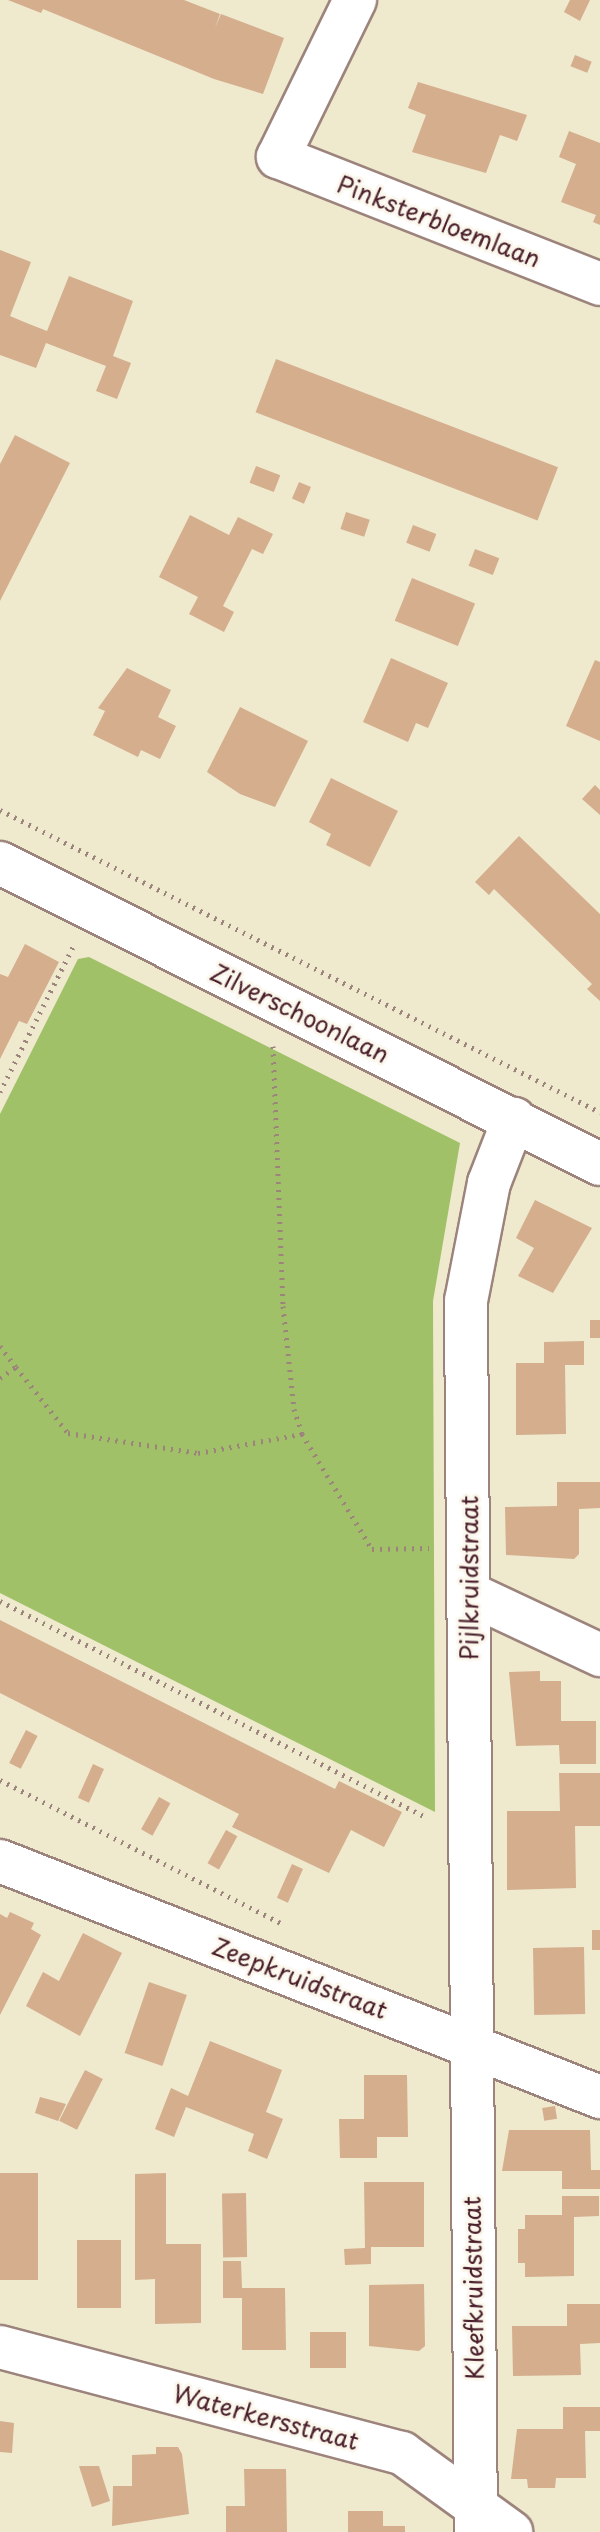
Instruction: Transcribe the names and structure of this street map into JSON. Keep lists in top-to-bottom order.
{
  "streets": {
    "street": [
      "Pinksterbloemlaan",
      "Zilverschoonlaan",
      "Pijlkruidstraat",
      "Zeepkruidstraat",
      "Kleefkruidstraat",
      "Waterkersstraat"
    ]
  },
  "crossings": [
    ["Zilverschoonlaan", "Pijlkruidstraat"],
    ["Pijlkruidstraat", "Zeepkruidstraat"],
    ["Pijlkruidstraat", "Kleefkruidstraat"],
    ["Zeepkruidstraat", "Kleefkruidstraat"],
    ["Kleefkruidstraat", "Waterkersstraat"]
  ]
}
